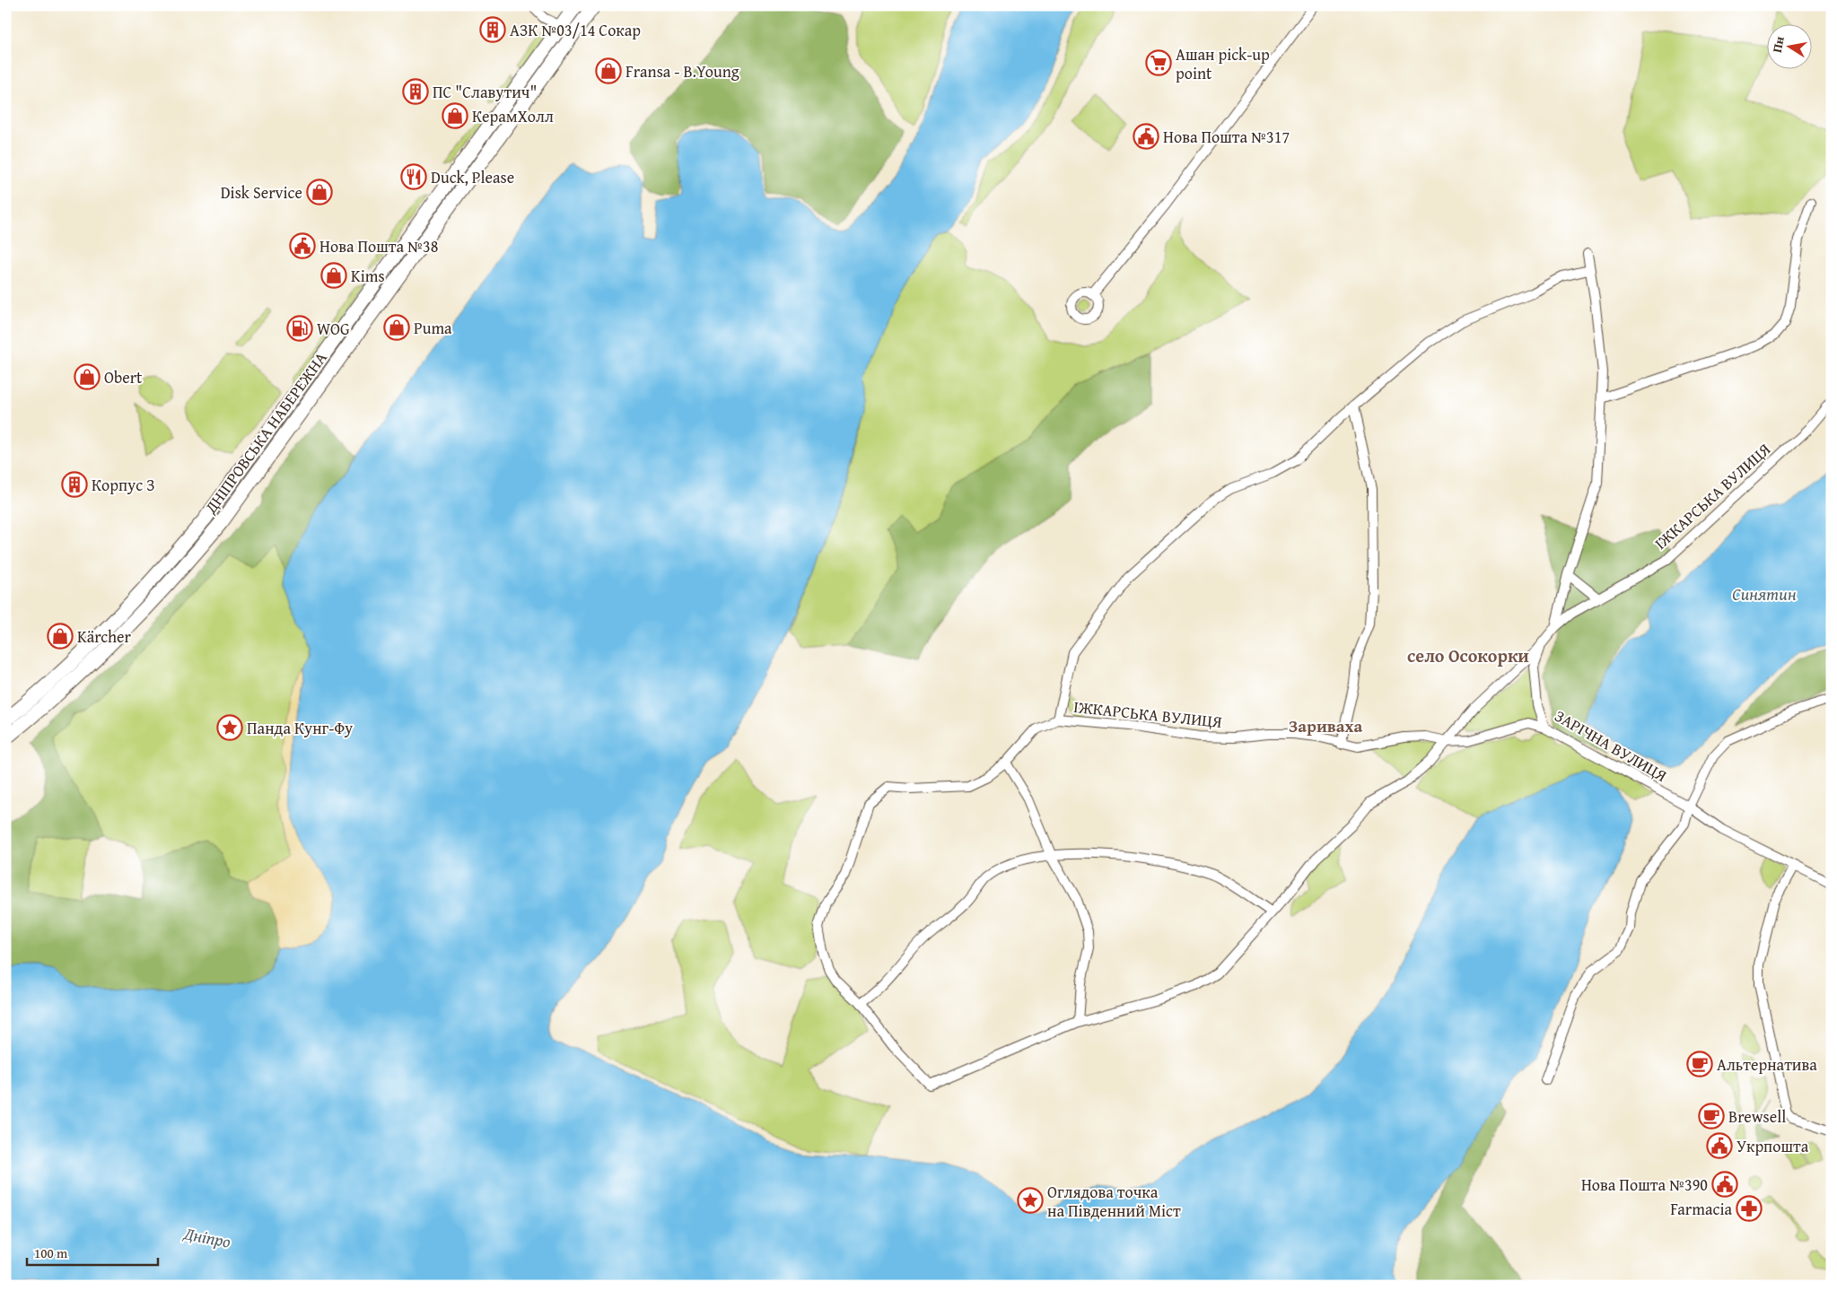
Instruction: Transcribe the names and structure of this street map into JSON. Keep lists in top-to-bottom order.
{
  "streets": {
    "main road": ["ДНІПРОВСЬКА НАБЕРЕЖНА"],
    "street": ["ІЖКАРСЬКА ВУЛИЦЯ", "ЗАРІЧНА ВУЛИЦЯ"]
  },
  "crossings": [
    ["ІЖКАРСЬКА ВУЛИЦЯ", "ЗАРІЧНА ВУЛИЦЯ"]
  ],
  "districts": ["село Осокорки", "Зариваха"],
  "water": ["Синятин", "Дніпро"],
  "places": {
    "building": ["АЗК №03/14 Сокар", "ПС \"Славутич\"", "Корпус З"],
    "supermarket": ["Ашан pick-up point"],
    "shop": [
      "Fransa - B.Young",
      "КерамХолл",
      "Disk Service",
      "Kims",
      "Puma",
      "Obert",
      "Kärcher"
    ],
    "public building": [
      "Нова Пошта №317",
      "Нова Пошта №38",
      "Укрпошта",
      "Нова Пошта №390"
    ],
    "restaurant": ["Duck, Please"],
    "fuel station": ["WOG"],
    "place": ["Панда Кунг-Фу", "Оглядова точка на Південний Міст"],
    "cafe": ["Альтернатива", "Brewsell"],
    "pharmacy": ["Farmacia"]
  },
  "scale_bar": "100 m",
  "north": "left"
}
